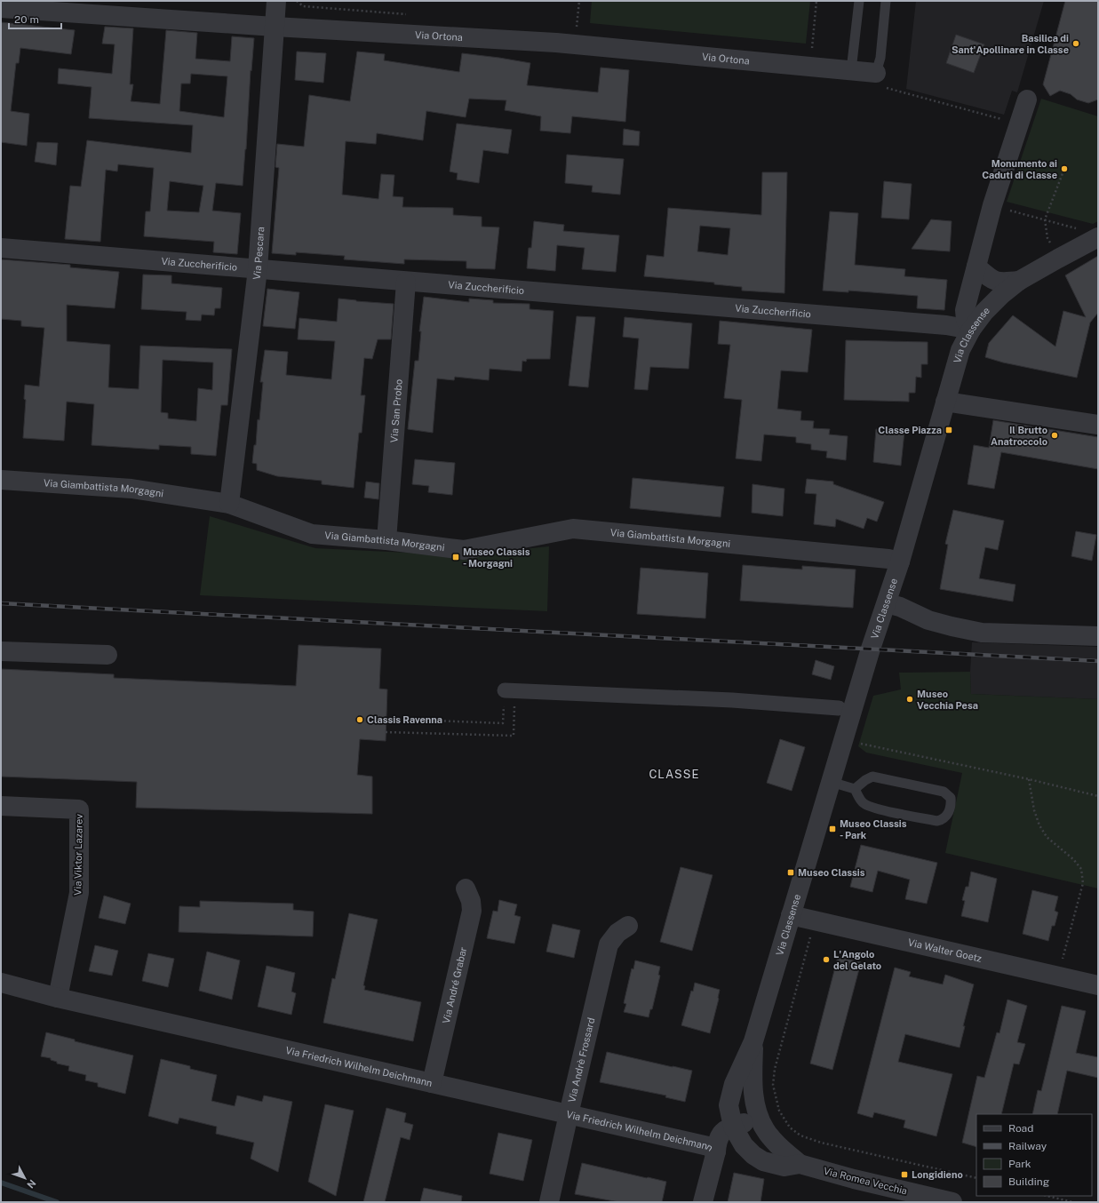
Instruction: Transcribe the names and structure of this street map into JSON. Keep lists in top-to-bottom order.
{
  "streets": {
    "street": [
      "Via Ortona",
      "Via Pescara",
      "Via Zuccherificio",
      "Via Classense",
      "Via San Probo",
      "Via Giambattista Morgagni",
      "Via Viktor Lazarev",
      "Via Walter Goetz",
      "Via André Grabar",
      "Via Andrè Frossard",
      "Via Friedrich Wilhelm Deichmann",
      "Via Romea Vecchia"
    ]
  },
  "crossings": [
    ["Via Ortona", "Via Pescara"],
    ["Via Pescara", "Via Zuccherificio"],
    ["Via Pescara", "Via Giambattista Morgagni"],
    ["Via Zuccherificio", "Via Classense"],
    ["Via Zuccherificio", "Via San Probo"],
    ["Via Classense", "Via Giambattista Morgagni"],
    ["Via Classense", "Via Walter Goetz"],
    ["Via Classense", "Via Romea Vecchia"],
    ["Via San Probo", "Via Giambattista Morgagni"],
    ["Via Viktor Lazarev", "Via Friedrich Wilhelm Deichmann"],
    ["Via André Grabar", "Via Friedrich Wilhelm Deichmann"],
    ["Via Andrè Frossard", "Via Friedrich Wilhelm Deichmann"]
  ],
  "districts": ["CLASSE"],
  "places": {
    "other": [
      "Basilica di Sant'Apollinare in Classe",
      "Monumento ai Caduti di Classe",
      "Il Brutto Anatroccolo",
      "Museo Vecchia Pesa",
      "Classis Ravenna",
      "L'Angolo del Gelato"
    ],
    "transit": [
      "Classe Piazza",
      "Museo Classis - Morgagni",
      "Museo Classis - Park",
      "Museo Classis",
      "Longidieno"
    ]
  },
  "legend": [
    "Road",
    "Railway",
    "Park",
    "Building"
  ],
  "scale_bar": "20 m",
  "north": "bottom right"
}
